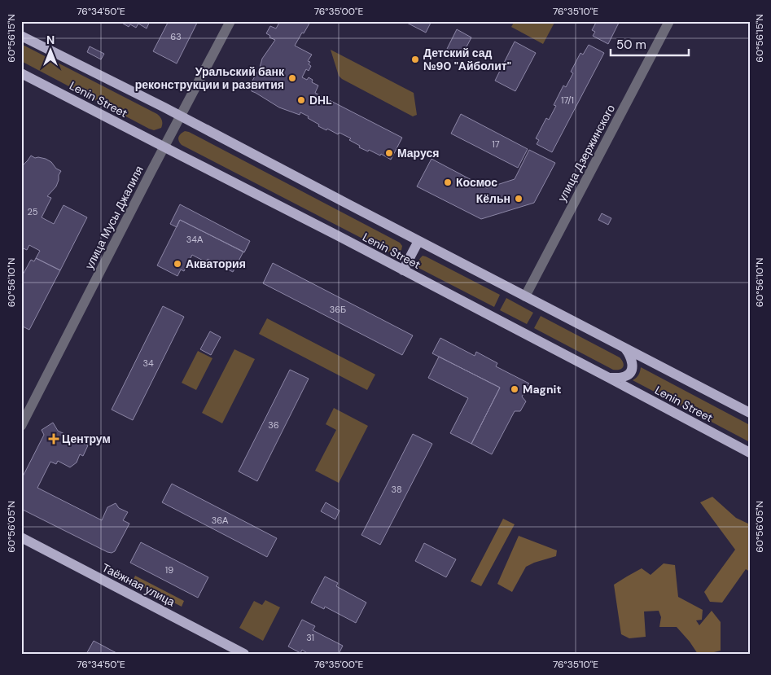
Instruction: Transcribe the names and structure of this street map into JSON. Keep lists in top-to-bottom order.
{
  "streets": {
    "main road": ["Lenin Street", "Таёжная улица"],
    "street": ["улица Дзержинского", "улица Мусы Джалиля"]
  },
  "crossings": [
    ["Lenin Street", "улица Дзержинского"],
    ["Lenin Street", "улица Мусы Джалиля"]
  ],
  "places": {
    "other": [
      "Детский сад №90 \"Айболит\"",
      "Уральский банк реконструкции и развития",
      "DHL",
      "Маруся",
      "Космос",
      "Кёльн",
      "Акватория",
      "Magnit"
    ],
    "health": ["Центрум"]
  },
  "house_numbers": [
    "63",
    "17/1",
    "17",
    "25",
    "34А",
    "36Б",
    "34",
    "36",
    "38",
    "36А",
    "19",
    "31"
  ],
  "scale_bar": "50 m",
  "north": "top",
  "coordinates": [
    "76°34'50\"E",
    "76°35'00\"E",
    "76°35'10\"E",
    "60°56'15\"N",
    "60°56'10\"N",
    "60°56'05\"N"
  ]
}
